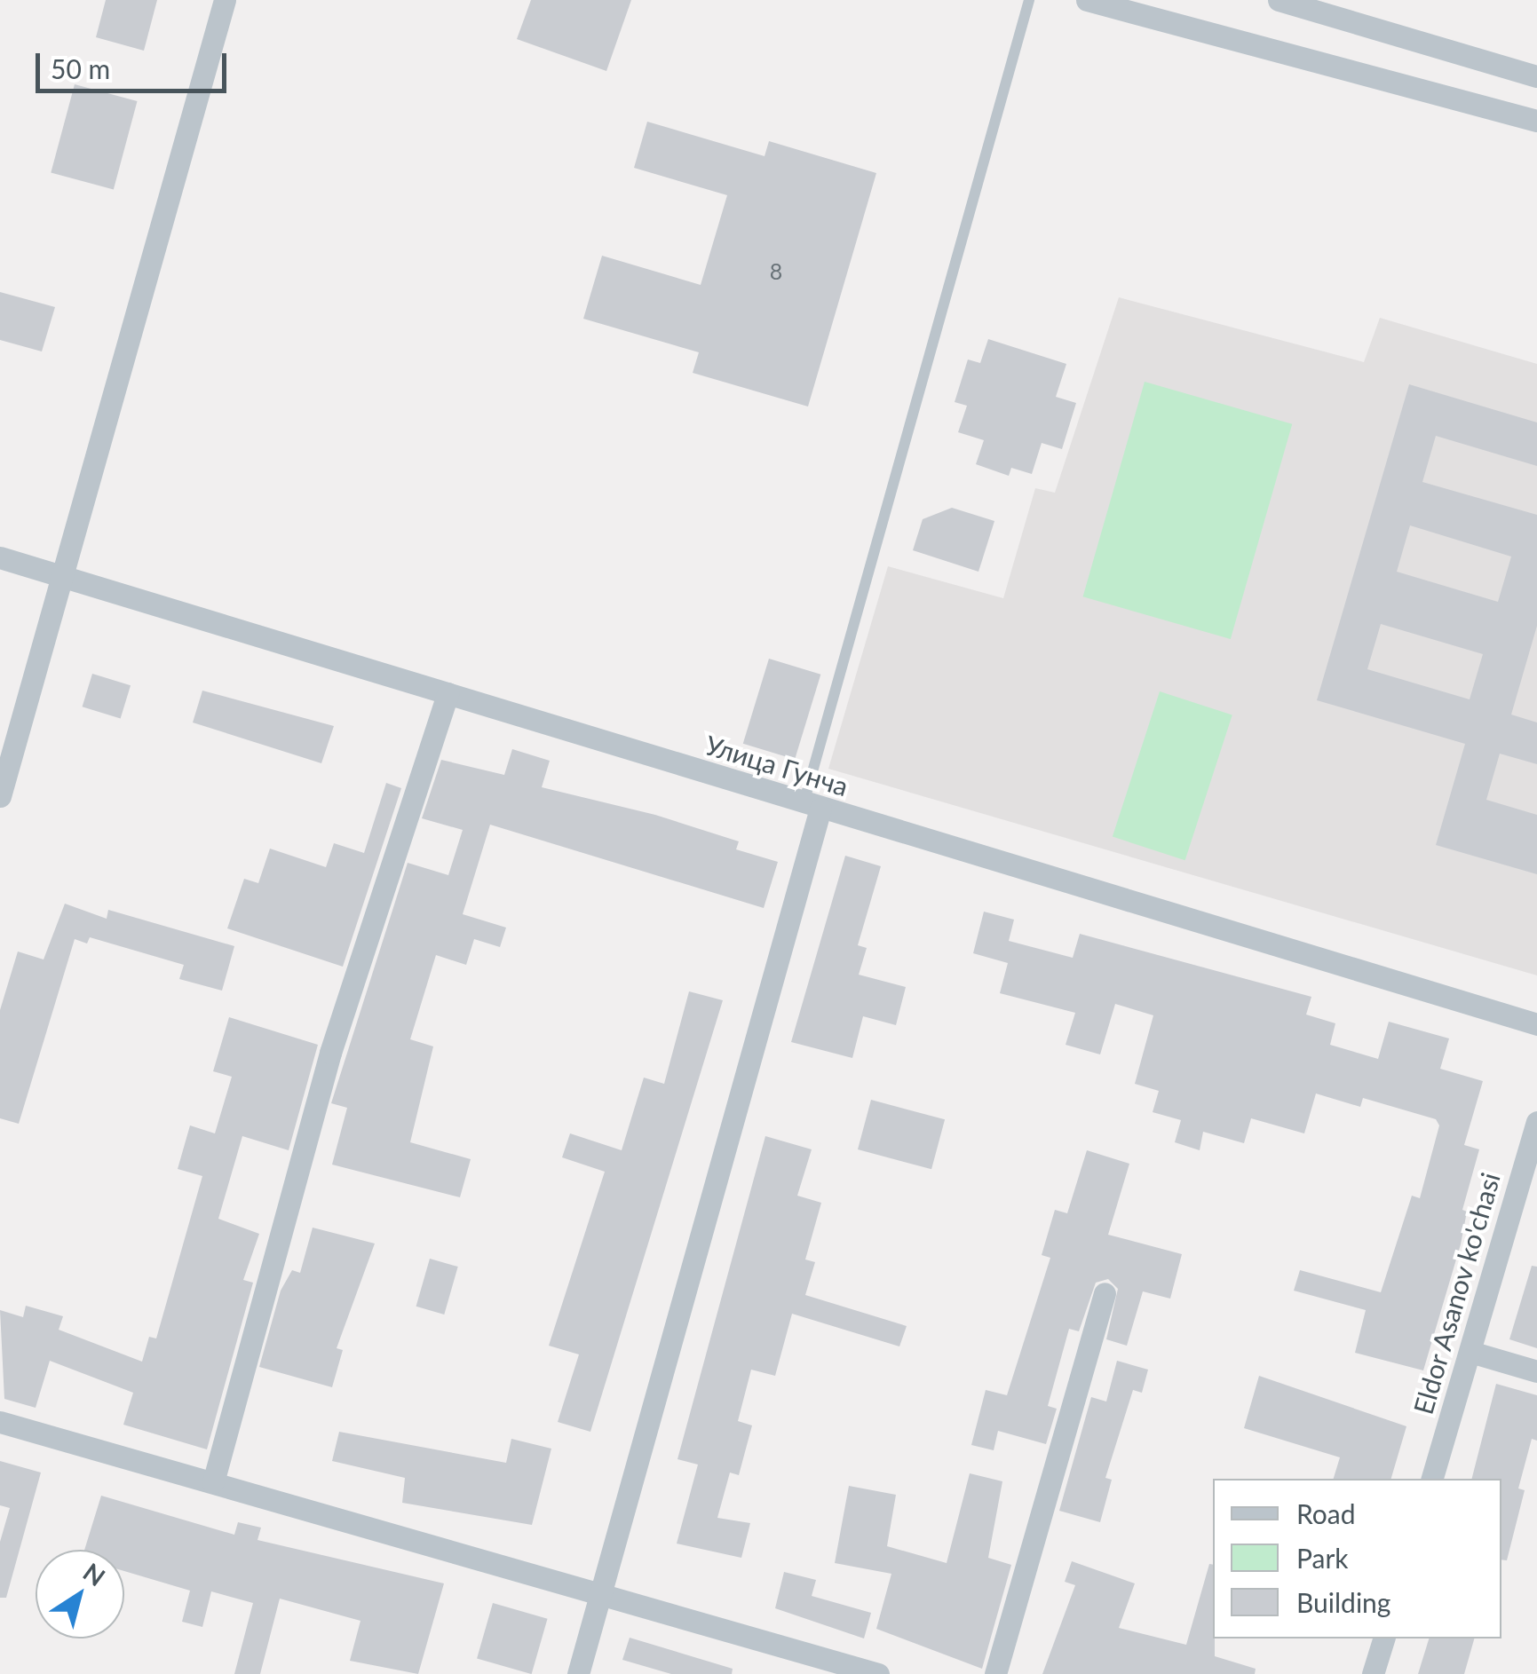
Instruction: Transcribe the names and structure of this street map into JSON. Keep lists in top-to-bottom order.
{
  "streets": {
    "street": ["Улица Гунча", "Eldor Asanov ko'chasi"]
  },
  "house_numbers": ["8"],
  "legend": ["Road", "Park", "Building"],
  "scale_bar": "50 m",
  "north": "top right"
}
